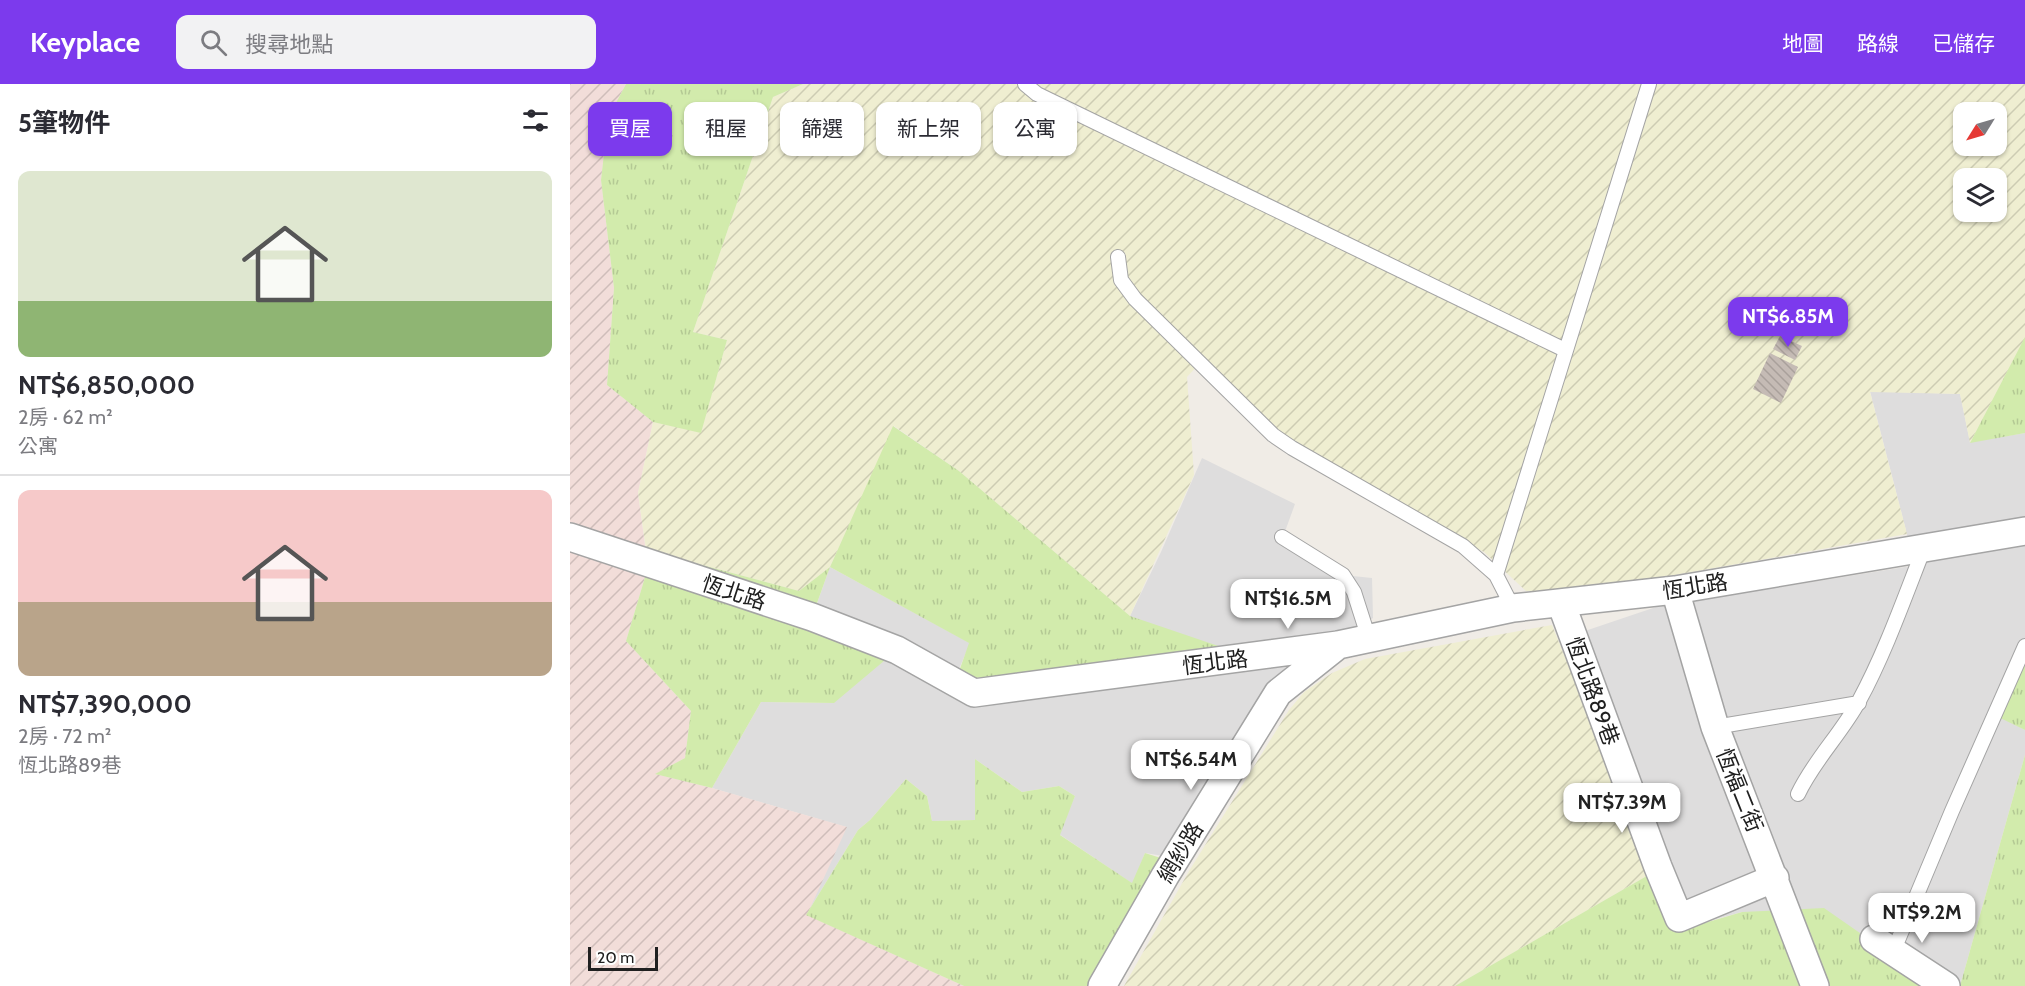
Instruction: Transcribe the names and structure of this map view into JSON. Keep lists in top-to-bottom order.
{
  "streets": {
    "street": [
      "恆北路",
      "恆北路89巷",
      "恆福二街",
      "網紗路"
    ]
  },
  "crossings": [
    ["恆北路", "恆北路89巷"],
    ["恆北路", "恆福二街"],
    ["恆北路", "網紗路"],
    ["恆北路89巷", "恆福二街"]
  ],
  "scale_bar": "20 m",
  "north": "bottom left",
  "page": {
    "header": "Keyplace",
    "search": "搜尋地點",
    "nav": ["地圖", "路線", "已儲存"],
    "heading": "5筆物件",
    "chip": [
      "買屋",
      "租屋",
      "篩選",
      "新上架",
      "公寓"
    ],
    "list": [
      {
        "name": "NT$6,850,000",
        "note": "2房 · 62 m² · 公寓"
      },
      {
        "name": "NT$7,390,000",
        "note": "2房 · 72 m² · 恆北路89巷"
      }
    ],
    "price": [
      "NT$6.85M",
      "NT$16.5M",
      "NT$6.54M",
      "NT$7.39M",
      "NT$9.2M"
    ],
    "scale": "20 m"
  }
}
